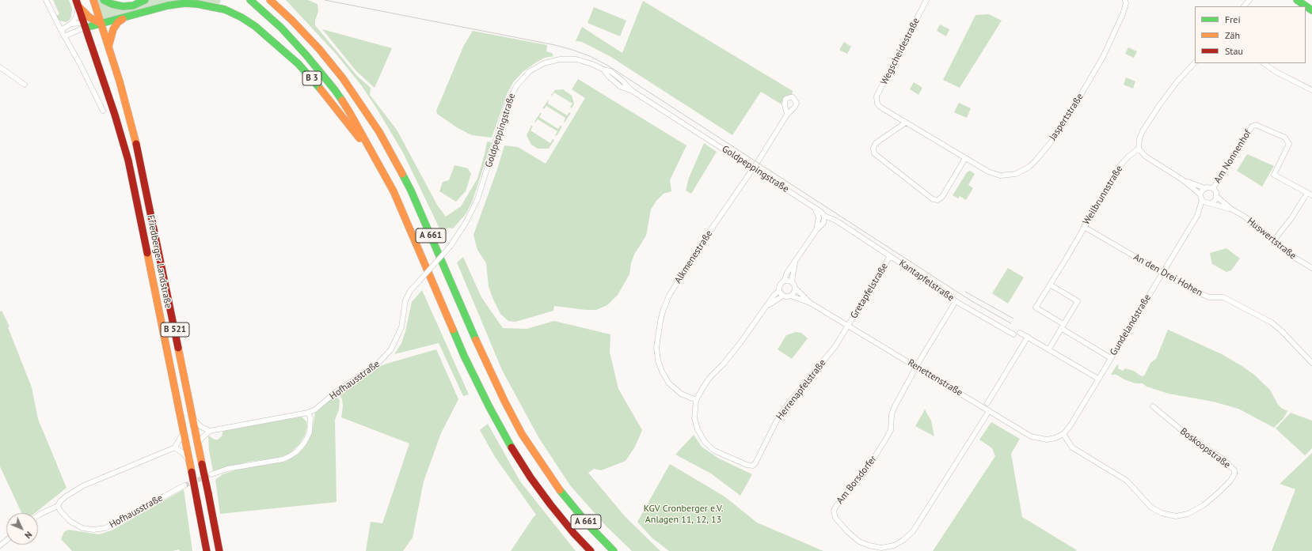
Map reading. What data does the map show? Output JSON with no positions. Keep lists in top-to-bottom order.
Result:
{
  "streets": {
    "main road": [
      "B 3",
      "A 661",
      "Friedberger Landstraße",
      "B 521"
    ],
    "street": [
      "Wegscheidestraße",
      "Jaspertstraße",
      "Goldpeppingstraße",
      "Am Nonnenhof",
      "Weilbrunnstraße",
      "Huswertstraße",
      "Alkmenestraße",
      "An den Drei Hohen",
      "Kantapfelstraße",
      "Gretapfelstraße",
      "Gundelandstraße",
      "Renettenstraße",
      "Hofhausstraße",
      "Herrenapfelstraße",
      "Boskoopstraße",
      "Am Borsdorfer"
    ]
  },
  "crossings": [
    ["Wegscheidestraße", "Jaspertstraße"],
    ["B 3", "A 661"],
    ["Goldpeppingstraße", "Alkmenestraße"],
    ["Goldpeppingstraße", "Kantapfelstraße"],
    ["Goldpeppingstraße", "Hofhausstraße"],
    ["Am Nonnenhof", "Huswertstraße"],
    ["Am Nonnenhof", "Gundelandstraße"],
    ["Weilbrunnstraße", "An den Drei Hohen"],
    ["Huswertstraße", "Gundelandstraße"],
    ["Alkmenestraße", "Herrenapfelstraße"],
    ["An den Drei Hohen", "Gundelandstraße"],
    ["Kantapfelstraße", "Gretapfelstraße"],
    ["Gretapfelstraße", "Renettenstraße"],
    ["Gretapfelstraße", "Herrenapfelstraße"],
    ["Gundelandstraße", "Renettenstraße"],
    ["Gundelandstraße", "Boskoopstraße"],
    ["Renettenstraße", "Herrenapfelstraße"],
    ["Renettenstraße", "Boskoopstraße"],
    ["Renettenstraße", "Am Borsdorfer"]
  ],
  "parks": ["KGV Cronberger e.V. Anlagen 11, 12, 13"],
  "legend": ["Frei", "Zäh", "Stau"],
  "north": "bottom right"
}
